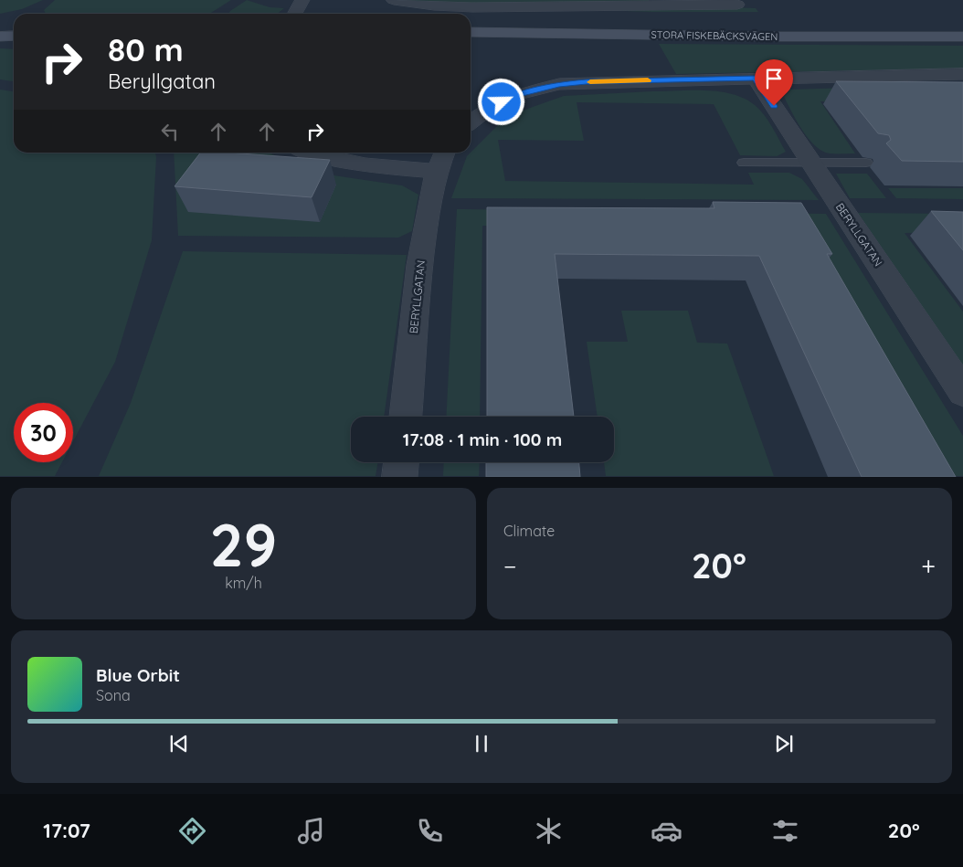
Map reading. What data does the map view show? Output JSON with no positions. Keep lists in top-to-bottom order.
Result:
{
  "streets": {
    "street": ["STORA FISKEBÄCKSVÄGEN", "BERYLLGATAN"]
  },
  "page": {
    "turn": ["80 m", "Beryllgatan"],
    "limit": "30",
    "trip": "17:08 · 1 min · 100 m",
    "tile": [
      ["29", "km/h"],
      "Climate"
    ],
    "heat": ["−", "20°", "+"],
    "song": ["Blue Orbit", "Sona"],
    "tabs": ["17:07", "20°"]
  }
}
